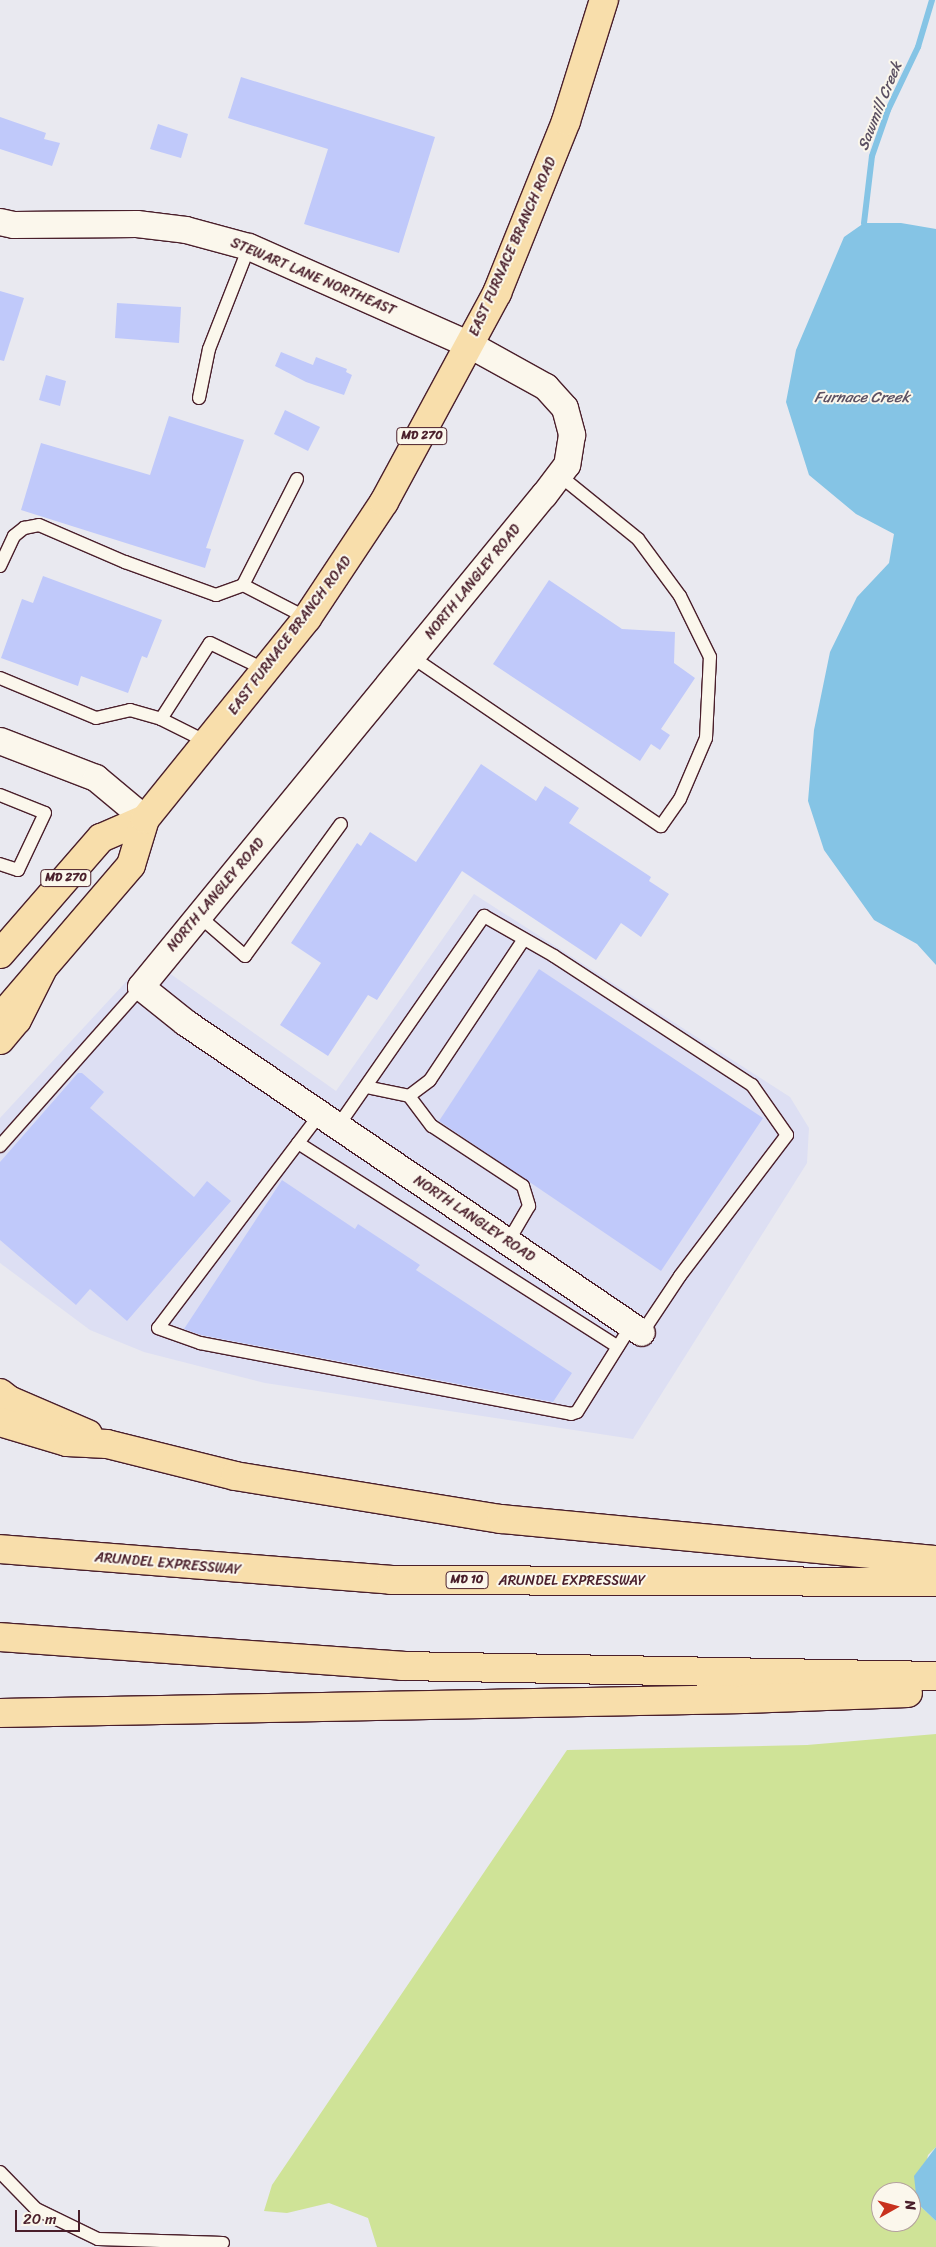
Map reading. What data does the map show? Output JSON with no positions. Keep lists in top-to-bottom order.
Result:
{
  "streets": {
    "main road": [
      "EAST FURNACE BRANCH ROAD",
      "MD 270",
      "ARUNDEL EXPRESSWAY",
      "MD 10"
    ],
    "street": ["STEWART LANE NORTHEAST", "NORTH LANGLEY ROAD"]
  },
  "crossings": [
    ["EAST FURNACE BRANCH ROAD", "STEWART LANE NORTHEAST"],
    ["EAST FURNACE BRANCH ROAD", "NORTH LANGLEY ROAD"],
    ["STEWART LANE NORTHEAST", "NORTH LANGLEY ROAD"]
  ],
  "water": ["Sawmill Creek", "Furnace Creek"],
  "scale_bar": "20 m",
  "north": "right"
}
